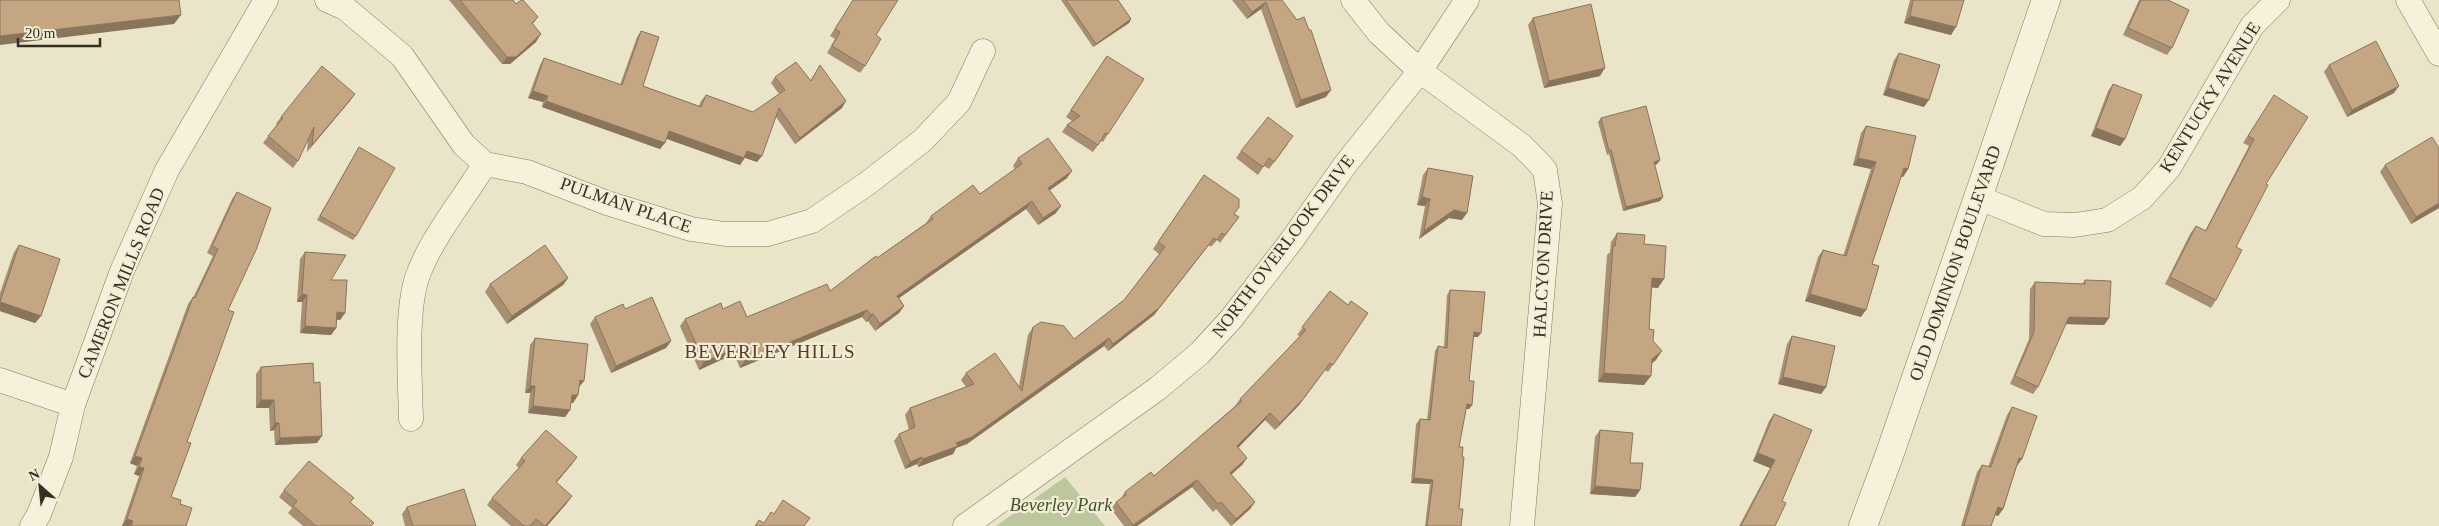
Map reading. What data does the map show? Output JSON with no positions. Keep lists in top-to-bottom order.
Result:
{
  "streets": {
    "street": [
      "KENTUCKY AVENUE",
      "PULMAN PLACE",
      "NORTH OVERLOOK DRIVE",
      "OLD DOMINION BOULEVARD",
      "HALCYON DRIVE",
      "CAMERON MILLS ROAD"
    ]
  },
  "crossings": [
    ["KENTUCKY AVENUE", "OLD DOMINION BOULEVARD"],
    ["NORTH OVERLOOK DRIVE", "HALCYON DRIVE"]
  ],
  "districts": ["BEVERLEY HILLS"],
  "parks": ["Beverley Park"],
  "scale_bar": "20 m",
  "north": "top left"
}
